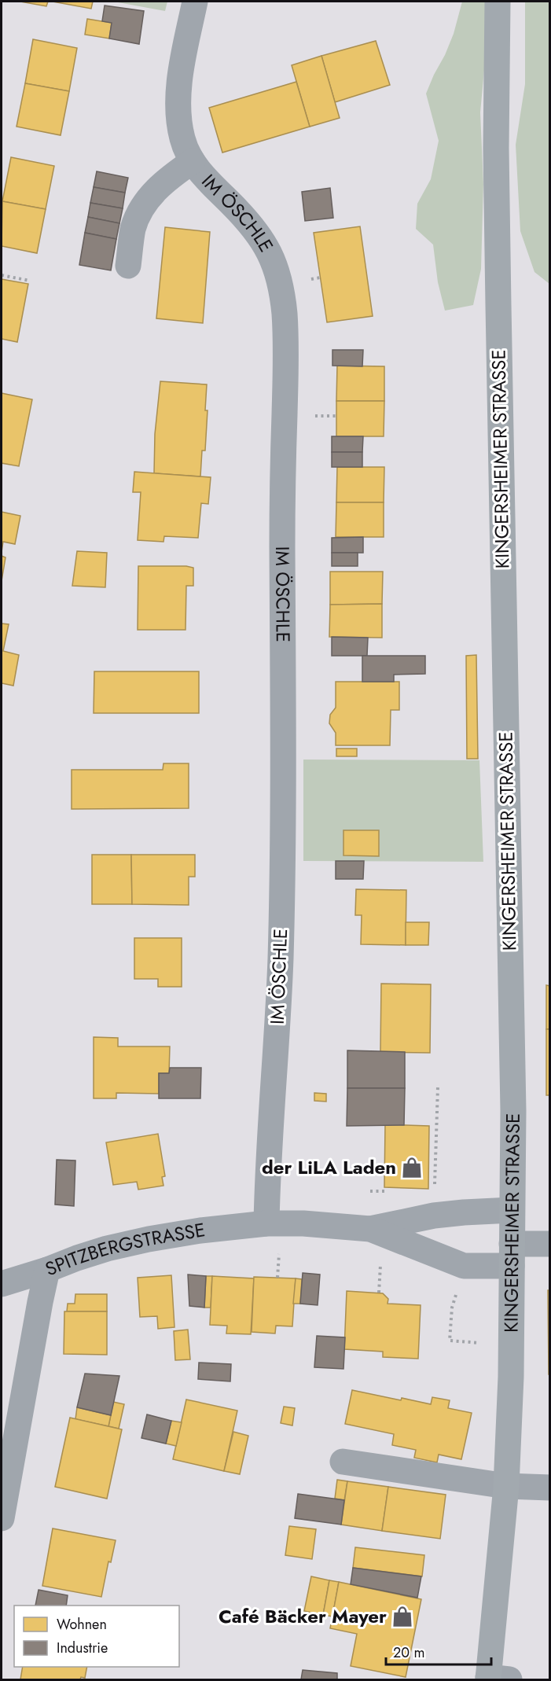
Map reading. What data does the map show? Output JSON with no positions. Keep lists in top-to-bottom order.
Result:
{
  "streets": {
    "main road": ["KINGERSHEIMER STRASSE"],
    "street": ["IM ÖSCHLE", "SPITZBERGSTRASSE"]
  },
  "crossings": [
    ["IM ÖSCHLE", "SPITZBERGSTRASSE"],
    ["KINGERSHEIMER STRASSE", "SPITZBERGSTRASSE"]
  ],
  "places": {
    "shop": ["der LiLA Laden", "Café Bäcker Mayer"]
  },
  "legend": ["Wohnen", "Industrie"],
  "scale_bar": "20 m"
}
